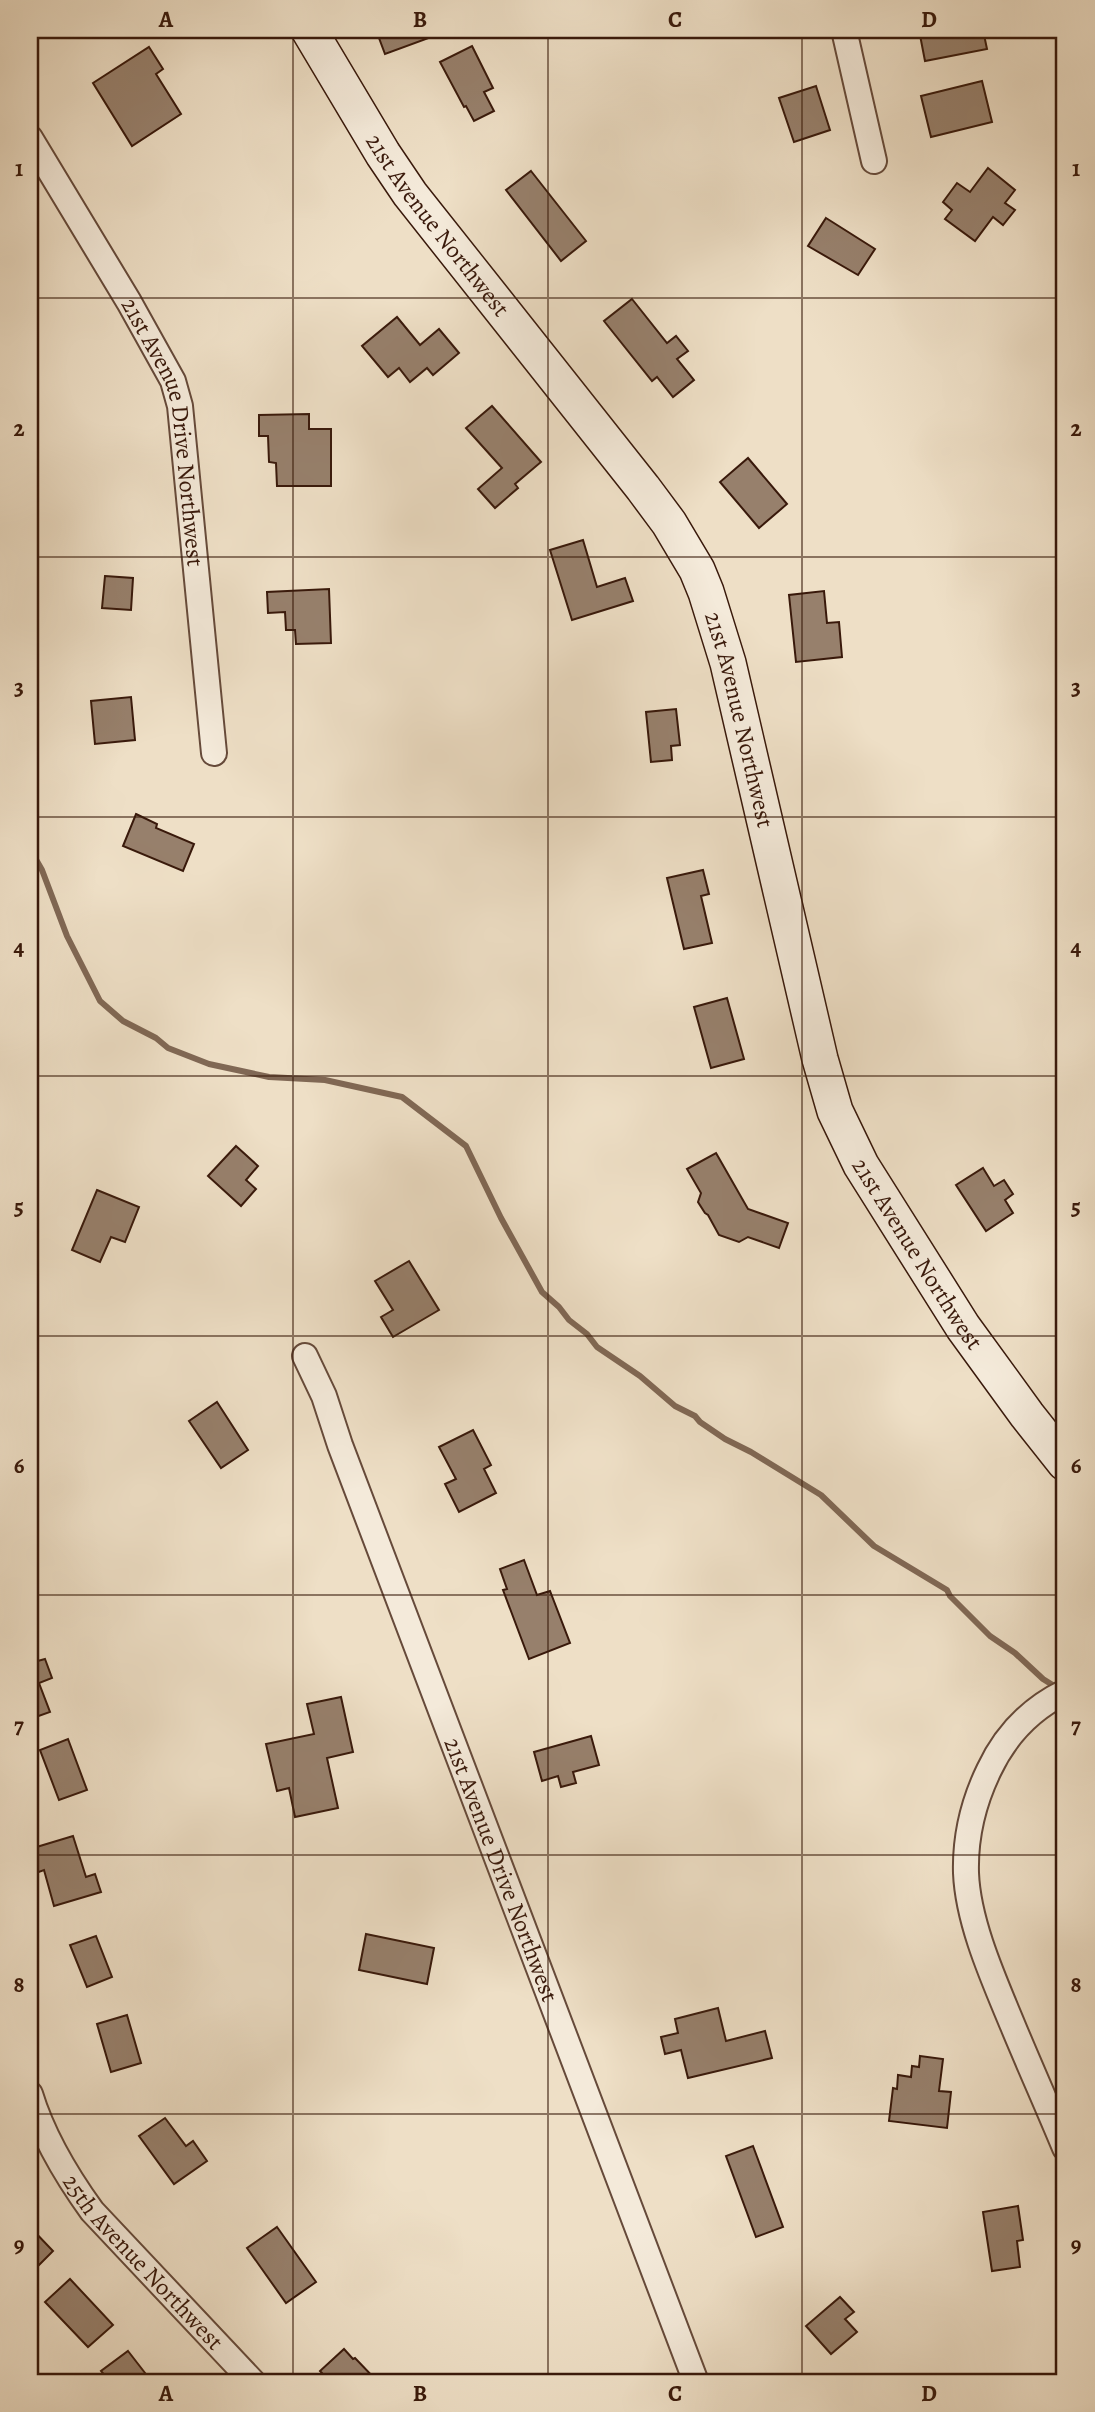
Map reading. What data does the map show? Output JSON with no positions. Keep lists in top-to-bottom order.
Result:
{
  "streets": {
    "street": ["21st Avenue Northwest", "21st Avenue Drive Northwest", "25th Avenue Northwest"]
  },
  "grid": {
    "columns": [
      "A",
      "B",
      "C",
      "D"
    ],
    "rows": [
      "1",
      "2",
      "3",
      "4",
      "5",
      "6",
      "7",
      "8",
      "9"
    ]
  }
}
